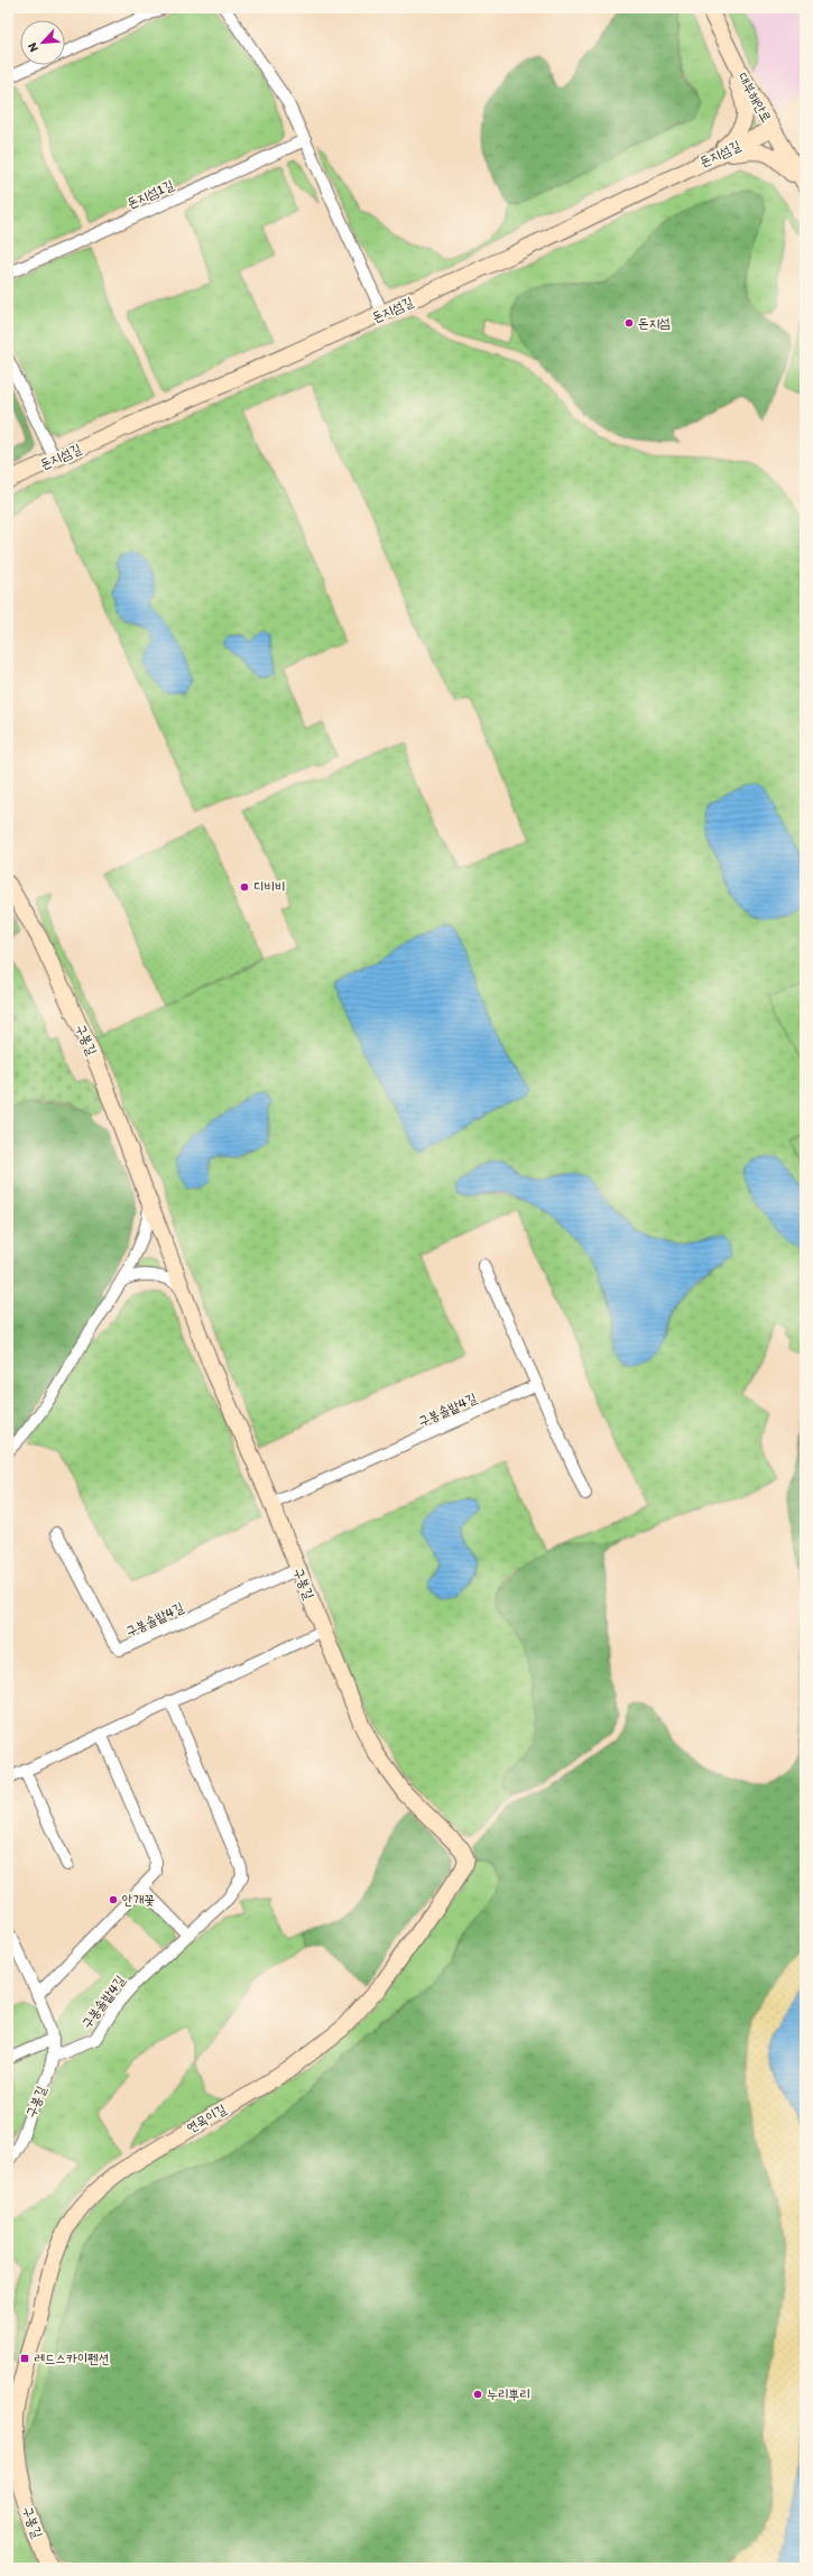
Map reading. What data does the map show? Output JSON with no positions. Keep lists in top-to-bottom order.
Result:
{
  "streets": {
    "street": [
      "대부해안로",
      "돈지섬길",
      "돈지섬1길",
      "구봉길",
      "구봉솔밭4길",
      "연목이길"
    ]
  },
  "crossings": [
    ["대부해안로", "돈지섬길"],
    ["구봉길", "구봉솔밭4길"],
    ["구봉길", "연목이길"]
  ],
  "places": {
    "other": [
      "돈지섬",
      "디비비",
      "안개꽃",
      "누리뿌리"
    ],
    "transit": ["레드스카이펜션"]
  },
  "north": "bottom left"
}
